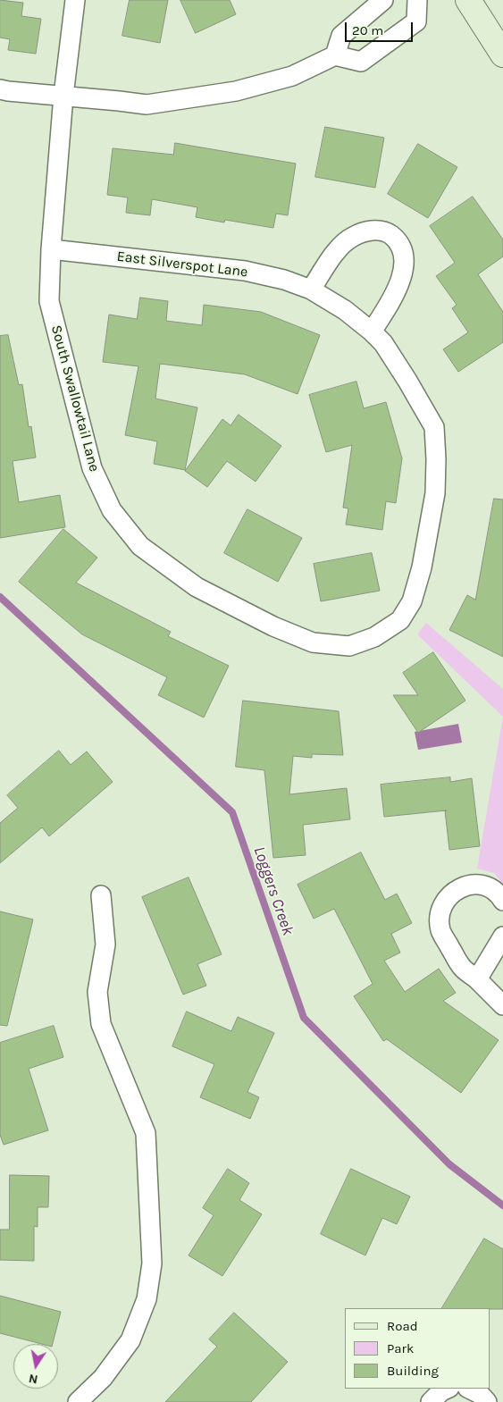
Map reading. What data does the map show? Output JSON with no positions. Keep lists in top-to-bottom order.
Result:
{
  "streets": {
    "street": ["East Silverspot Lane", "South Swallowtail Lane"]
  },
  "crossings": [
    ["East Silverspot Lane", "South Swallowtail Lane"]
  ],
  "water": ["Loggers Creek"],
  "legend": ["Road", "Park", "Building"],
  "scale_bar": "20 m",
  "north": "bottom"
}
